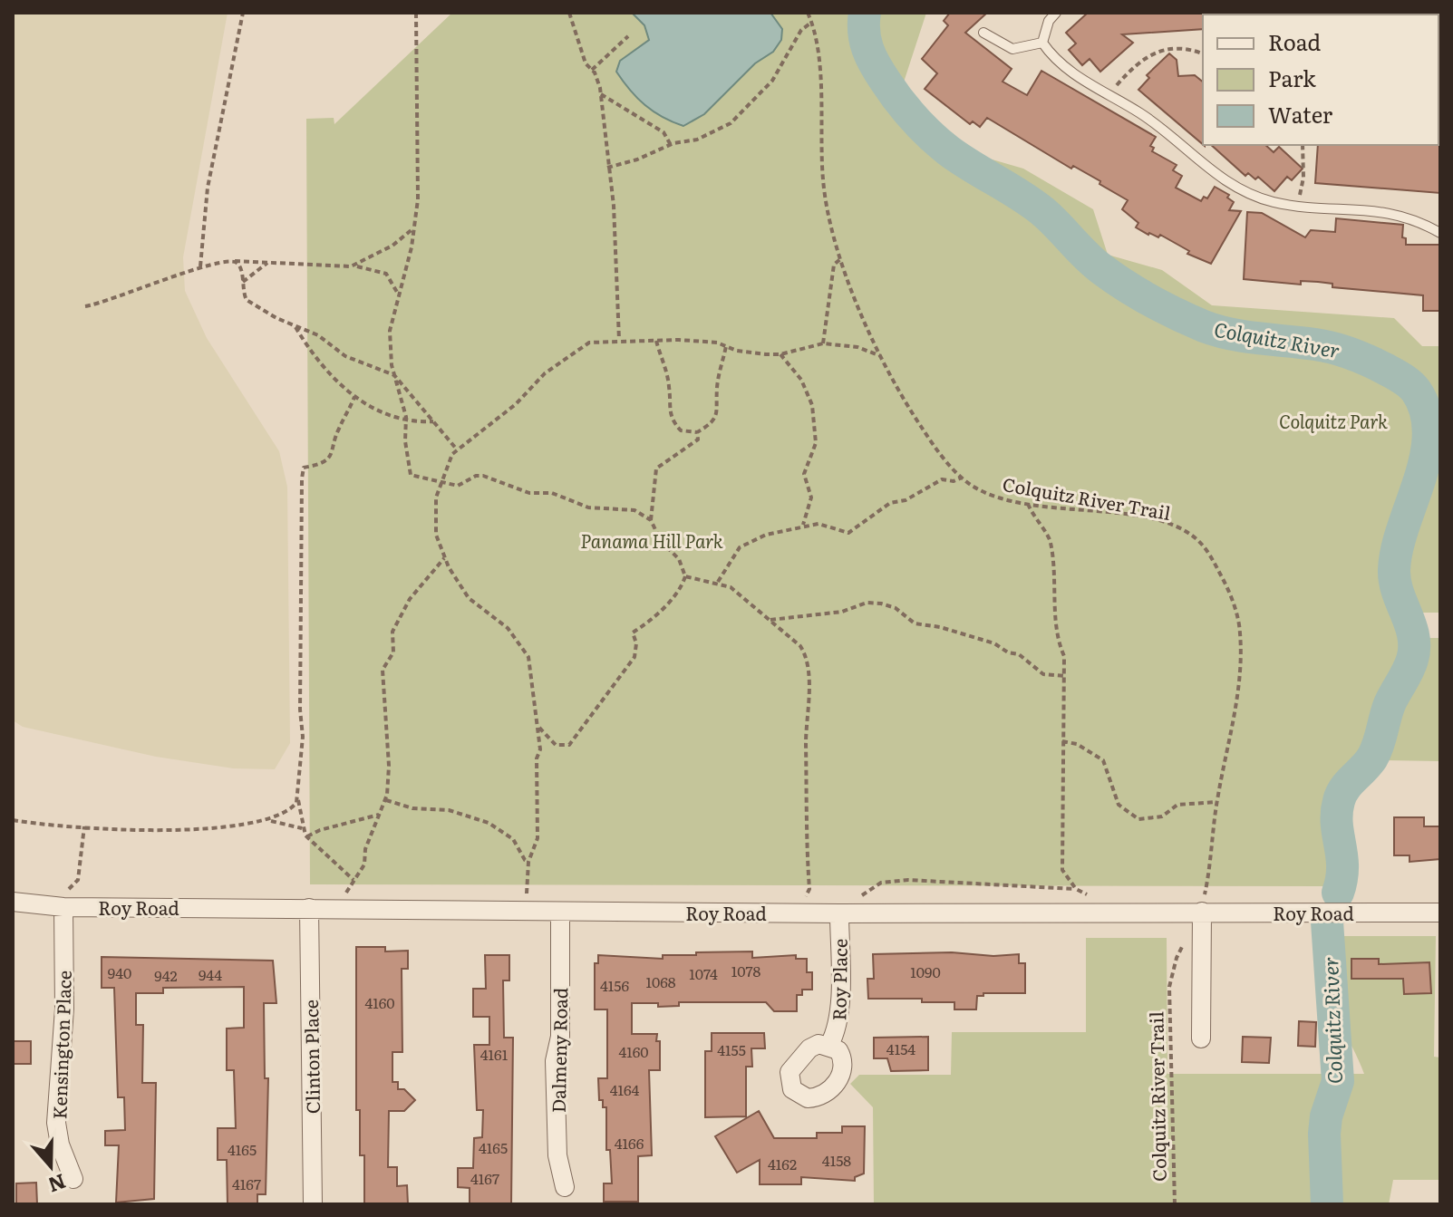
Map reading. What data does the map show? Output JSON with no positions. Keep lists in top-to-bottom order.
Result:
{
  "streets": {
    "street": [
      "Roy Road",
      "Roy Place",
      "Kensington Place",
      "Dalmeny Road",
      "Clinton Place"
    ],
    "path": ["Colquitz River Trail"]
  },
  "crossings": [
    ["Colquitz River Trail", "Roy Road"],
    ["Roy Road", "Roy Place"],
    ["Roy Road", "Kensington Place"],
    ["Roy Road", "Dalmeny Road"],
    ["Roy Road", "Clinton Place"]
  ],
  "water": ["Colquitz River"],
  "parks": ["Colquitz Park", "Panama Hill Park"],
  "house_numbers": [
    "1078",
    "1090",
    "940",
    "1074",
    "944",
    "942",
    "1068",
    "4156",
    "4160",
    "4154",
    "4155",
    "4160",
    "4161",
    "4164",
    "4166",
    "4165",
    "4165",
    "4158",
    "4162",
    "4167",
    "4167"
  ],
  "legend": ["Road", "Park", "Water"],
  "north": "bottom"
}
